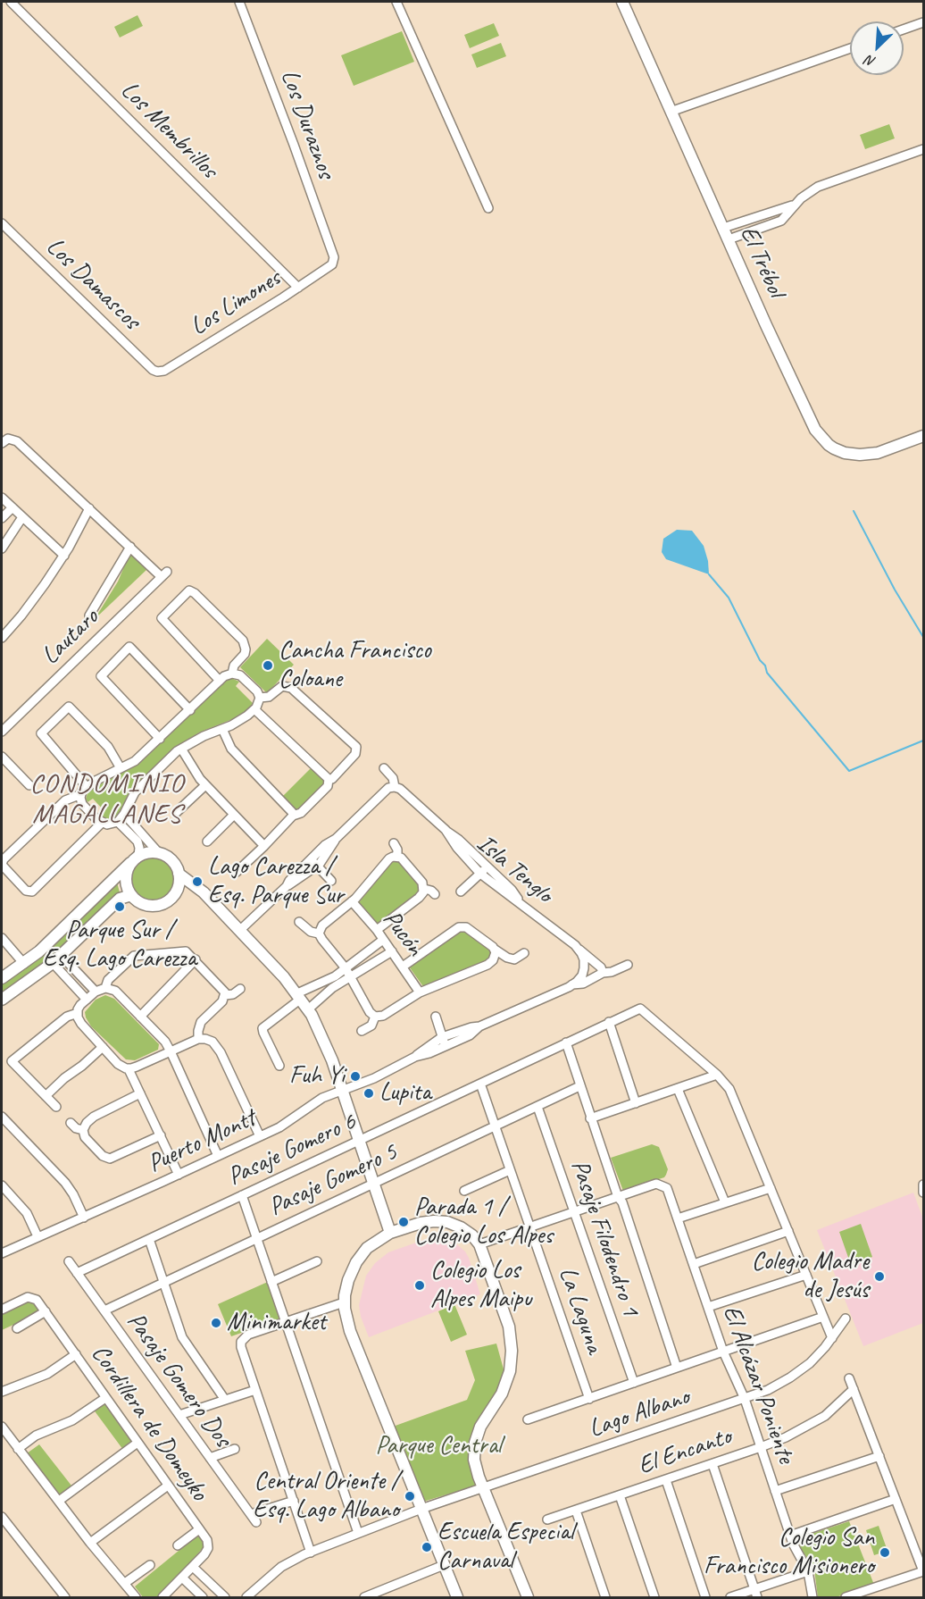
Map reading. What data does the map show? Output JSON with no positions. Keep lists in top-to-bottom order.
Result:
{
  "streets": {
    "street": [
      "Los Duraznos",
      "Los Membrillos",
      "El Trébol",
      "Los Damascos",
      "Los Limones",
      "Lautaro",
      "Isla Tenglo",
      "Pucón",
      "Puerto Montt",
      "Pasaje Gomero 6",
      "Pasaje Gomero 5",
      "Pasaje Filodendro 1",
      "La Laguna",
      "Pasaje Gomero Dos",
      "El Alcázar Poniente",
      "Lago Albano",
      "Cordillera de Domeyko",
      "El Encanto"
    ]
  },
  "crossings": [
    ["Los Duraznos", "Los Limones"],
    ["Los Membrillos", "Los Limones"],
    ["Los Damascos", "Los Limones"],
    ["Isla Tenglo", "Puerto Montt"],
    ["Pasaje Gomero 6", "La Laguna"],
    ["Pasaje Gomero 6", "Pasaje Gomero Dos"],
    ["Pasaje Gomero 5", "Pasaje Filodendro 1"],
    ["Pasaje Gomero 5", "La Laguna"],
    ["Pasaje Gomero 5", "Pasaje Gomero Dos"],
    ["El Alcázar Poniente", "Lago Albano"],
    ["El Alcázar Poniente", "El Encanto"]
  ],
  "districts": ["CONDOMINIO MAGALLANES"],
  "parks": ["Parque Central"],
  "places": [
    "Cancha Francisco Coloane",
    "Lago Carezza / Esq. Parque Sur",
    "Parque Sur / Esq. Lago Carezza",
    "Fuh Yi",
    "Lupita",
    "Parada 1 / Colegio Los Alpes",
    "Colegio Madre de Jesús",
    "Colegio Los Alpes Maipu",
    "Minimarket",
    "Central Oriente / Esq. Lago Albano",
    "Escuela Especial Carnaval",
    "Colegio San Francisco Misionero"
  ],
  "north": "bottom left"
}
